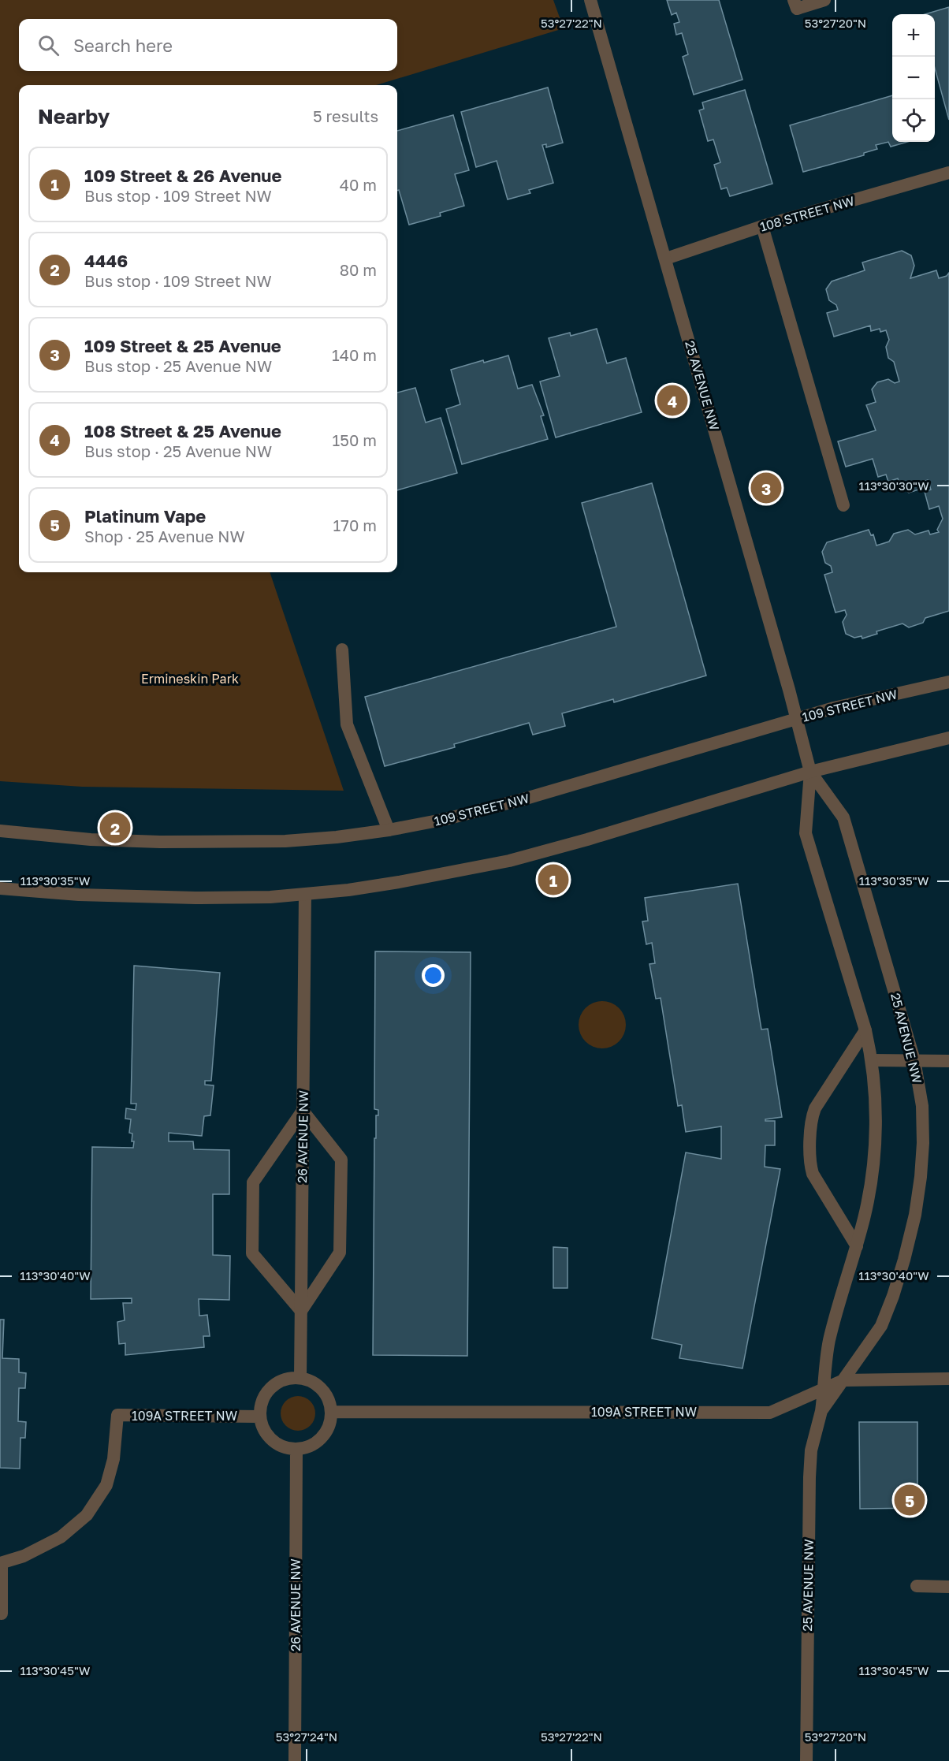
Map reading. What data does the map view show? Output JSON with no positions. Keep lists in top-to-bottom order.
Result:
{
  "streets": {
    "street": [
      "108 STREET NW",
      "25 AVENUE NW",
      "109 STREET NW",
      "26 AVENUE NW",
      "109A STREET NW"
    ]
  },
  "crossings": [
    ["108 STREET NW", "25 AVENUE NW"],
    ["25 AVENUE NW", "109 STREET NW"],
    ["25 AVENUE NW", "109A STREET NW"],
    ["26 AVENUE NW", "109A STREET NW"]
  ],
  "parks": ["Ermineskin Park"],
  "page": {
    "map_buttons": ["+", "−"],
    "search": "Search here",
    "heading": ["Nearby", "5 results"],
    "list": [
      {
        "mark": "1",
        "name": "109 Street & 26 Avenue",
        "note": "Bus stop · 109 Street NW",
        "value": "40 m"
      },
      {
        "mark": "2",
        "name": "4446",
        "note": "Bus stop · 109 Street NW",
        "value": "80 m"
      },
      {
        "mark": "3",
        "name": "109 Street & 25 Avenue",
        "note": "Bus stop · 25 Avenue NW",
        "value": "140 m"
      },
      {
        "mark": "4",
        "name": "108 Street & 25 Avenue",
        "note": "Bus stop · 25 Avenue NW",
        "value": "150 m"
      },
      {
        "mark": "5",
        "name": "Platinum Vape",
        "note": "Shop · 25 Avenue NW",
        "value": "170 m"
      }
    ],
    "pins": [
      "4",
      "3",
      "2",
      "1",
      "5"
    ]
  },
  "coordinates": [
    "53°27'22\"N",
    "53°27'20\"N",
    "113°30'30\"W",
    "113°30'35\"W",
    "113°30'40\"W",
    "113°30'45\"W",
    "53°27'24\"N"
  ]
}
